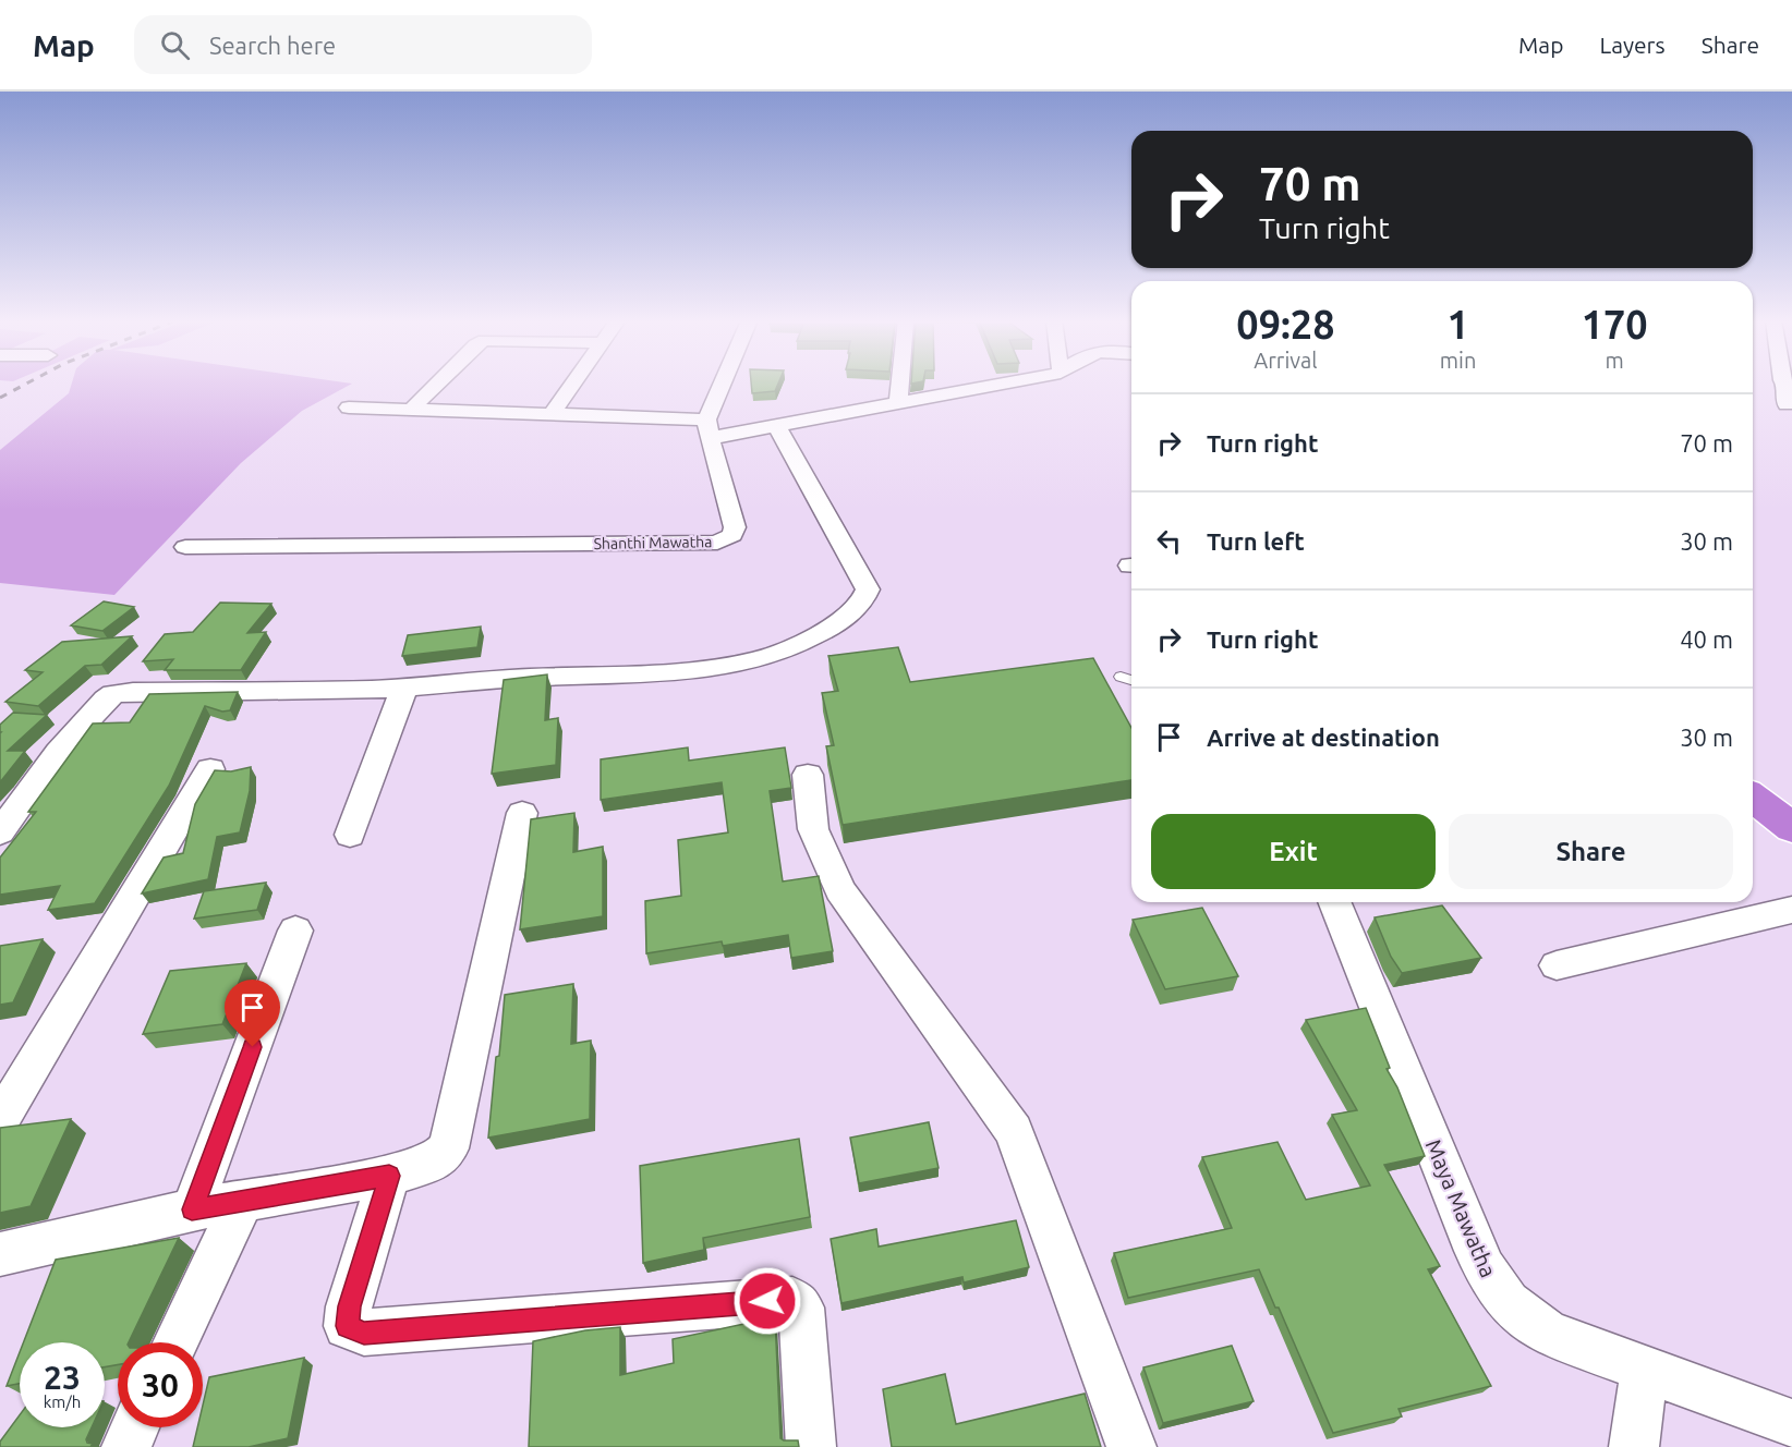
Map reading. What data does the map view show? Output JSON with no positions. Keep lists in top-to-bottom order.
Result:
{
  "streets": {
    "street": ["Shanthi Mawatha", "Maya Mawatha"]
  },
  "page": {
    "header": "Map",
    "search": "Search here",
    "nav": ["Map", "Layers", "Share"],
    "turn": ["70 m", "Turn right"],
    "eta": [
      "09:28",
      "Arrival",
      "1",
      "min",
      "170",
      "m"
    ],
    "list": [
      {
        "name": "Turn right",
        "value": "70 m"
      },
      {
        "name": "Turn left",
        "value": "30 m"
      },
      {
        "name": "Turn right",
        "value": "40 m"
      },
      {
        "name": "Arrive at destination",
        "value": "30 m"
      }
    ],
    "buttons": ["Exit", "Share"],
    "speed": "23 km/h",
    "limit": "30"
  }
}
